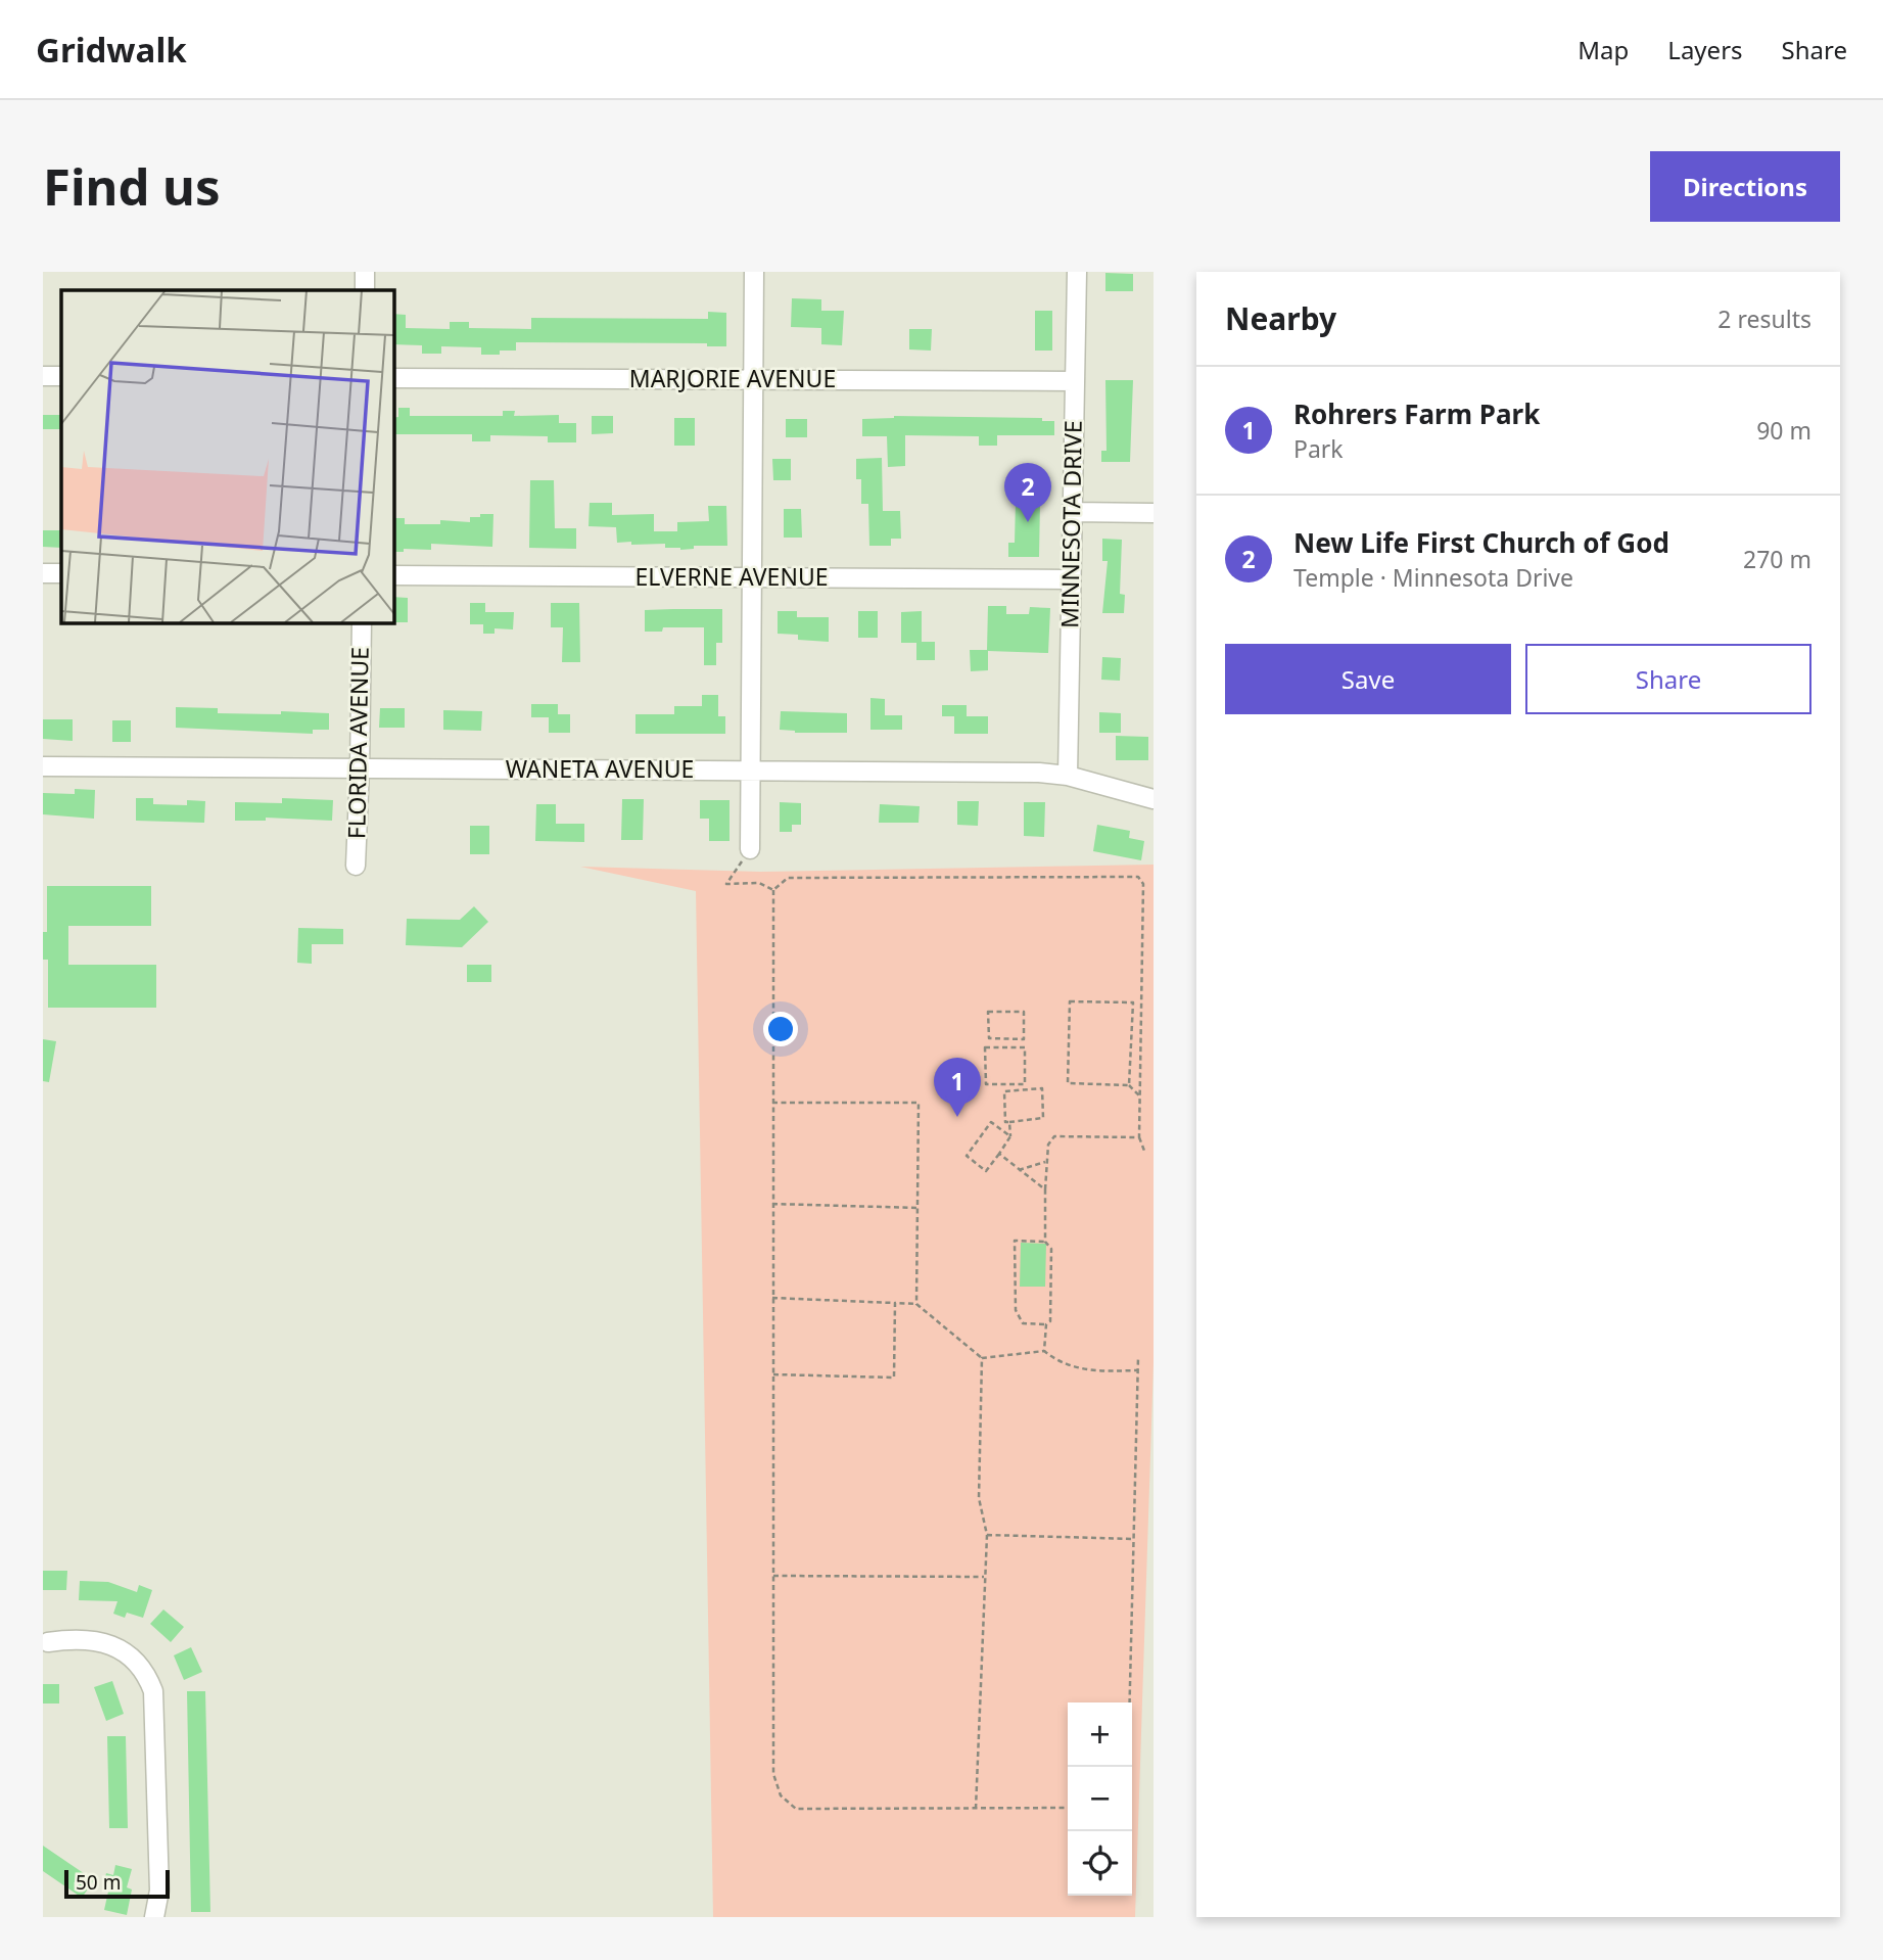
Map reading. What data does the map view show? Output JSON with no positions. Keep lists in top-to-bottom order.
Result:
{
  "streets": {
    "street": [
      "MARJORIE AVENUE",
      "MINNESOTA DRIVE",
      "ELVERNE AVENUE",
      "FLORIDA AVENUE",
      "WANETA AVENUE"
    ]
  },
  "crossings": [
    ["MARJORIE AVENUE", "MINNESOTA DRIVE"],
    ["MINNESOTA DRIVE", "ELVERNE AVENUE"],
    ["MINNESOTA DRIVE", "WANETA AVENUE"],
    ["FLORIDA AVENUE", "WANETA AVENUE"]
  ],
  "scale_bar": "50 m",
  "page": {
    "header": "Gridwalk",
    "nav": ["Map", "Layers", "Share"],
    "buttons": [
      "Directions",
      ["Save", "Share"]
    ],
    "title": "Find us",
    "heading": ["Nearby", "2 results"],
    "list": [
      {
        "mark": "1",
        "name": "Rohrers Farm Park",
        "note": "Park",
        "value": "90 m"
      },
      {
        "mark": "2",
        "name": "New Life First Church of God",
        "note": "Temple · Minnesota Drive",
        "value": "270 m"
      }
    ],
    "pins": ["2", "1"],
    "map_buttons": ["+", "−"],
    "scale": "50 m"
  }
}
